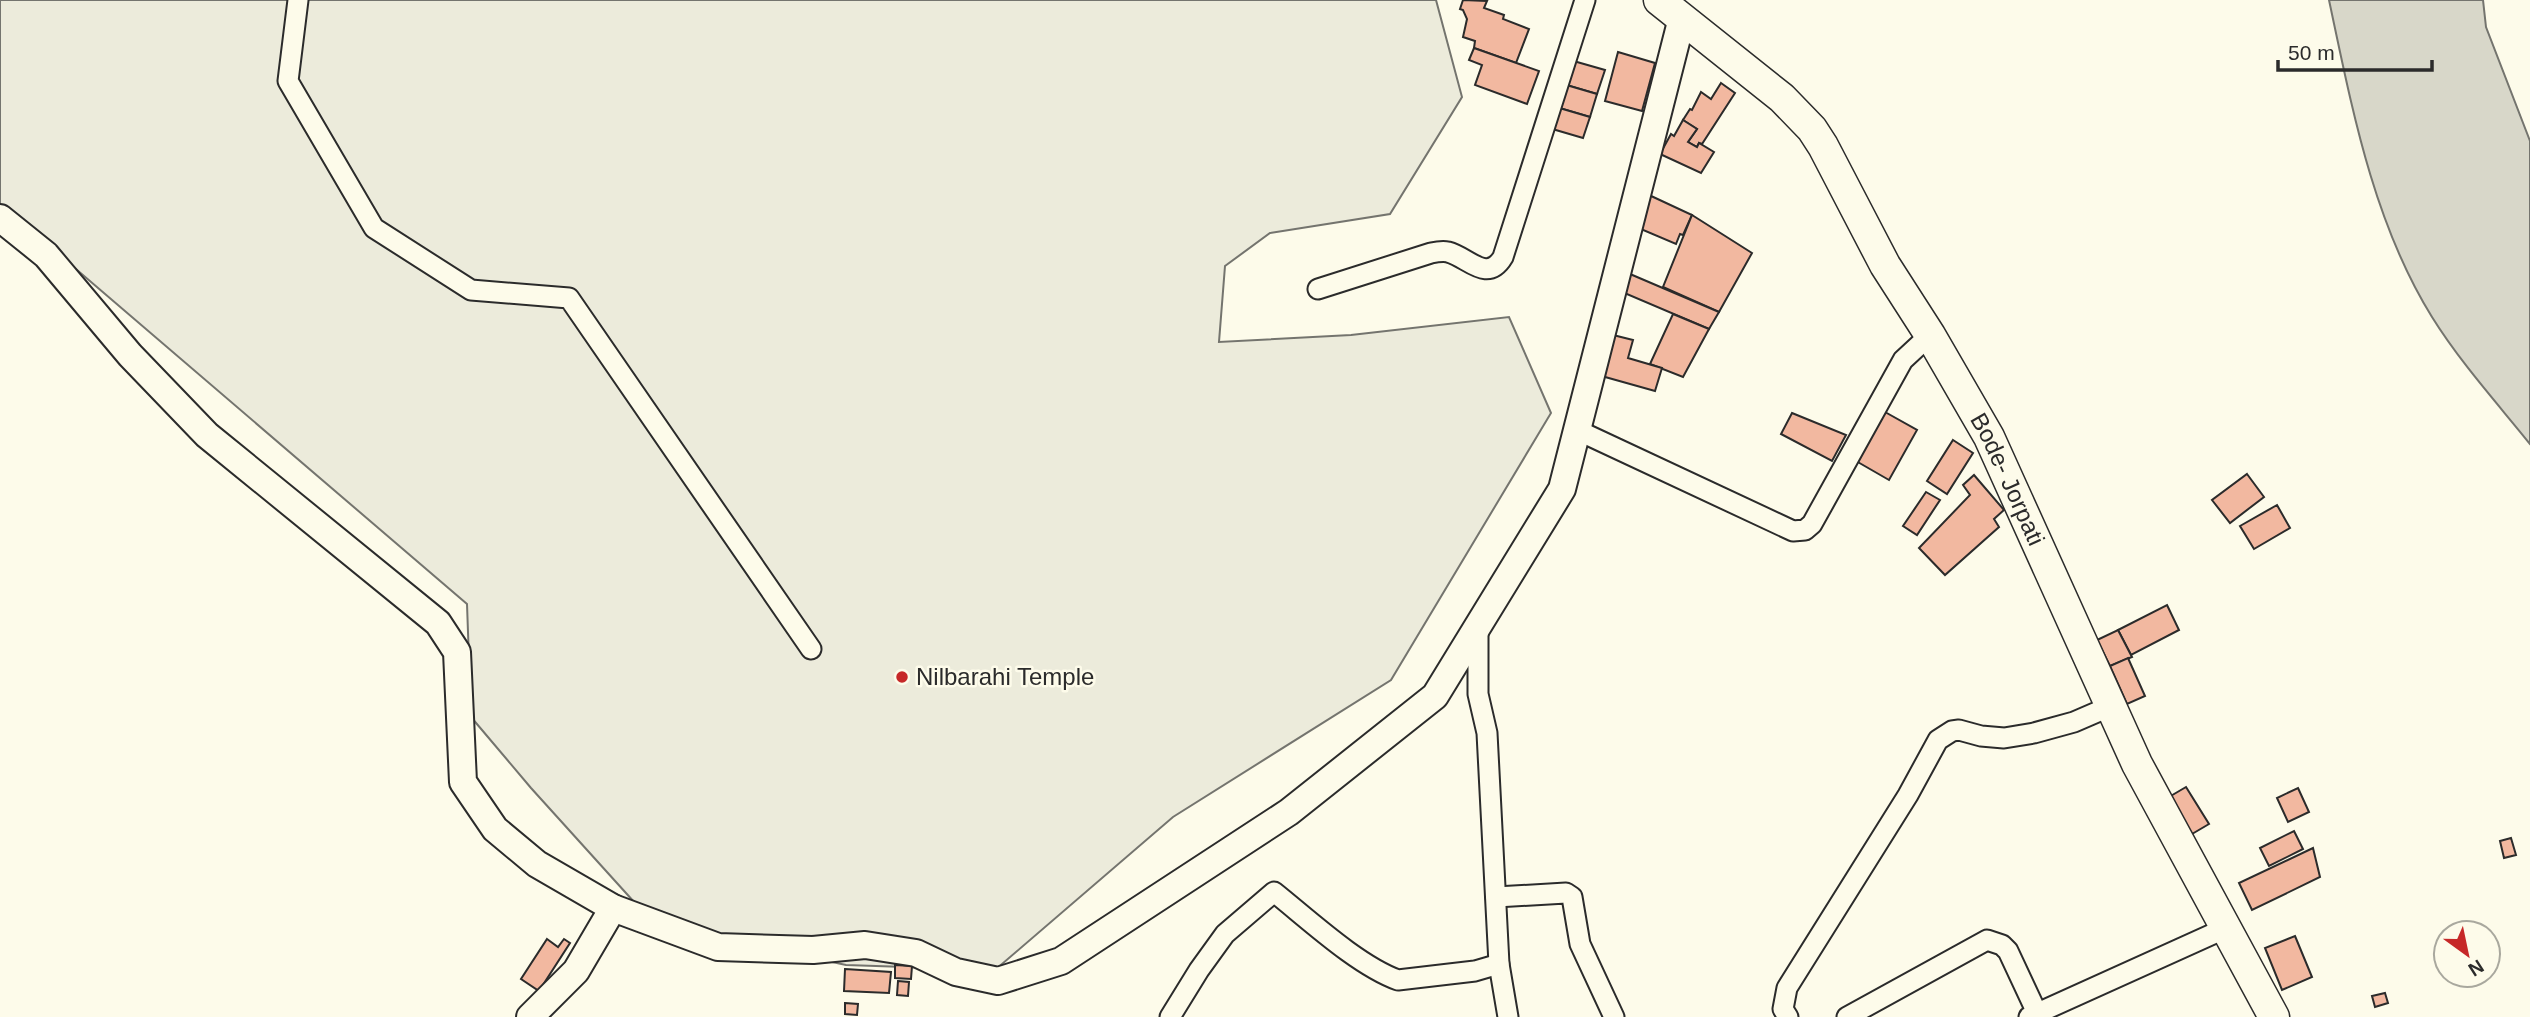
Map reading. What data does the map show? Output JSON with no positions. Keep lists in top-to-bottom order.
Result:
{
  "streets": {
    "main road": ["Bode- Jorpati"]
  },
  "places": ["Nilbarahi Temple"],
  "scale_bar": "50 m",
  "north": "bottom right"
}
